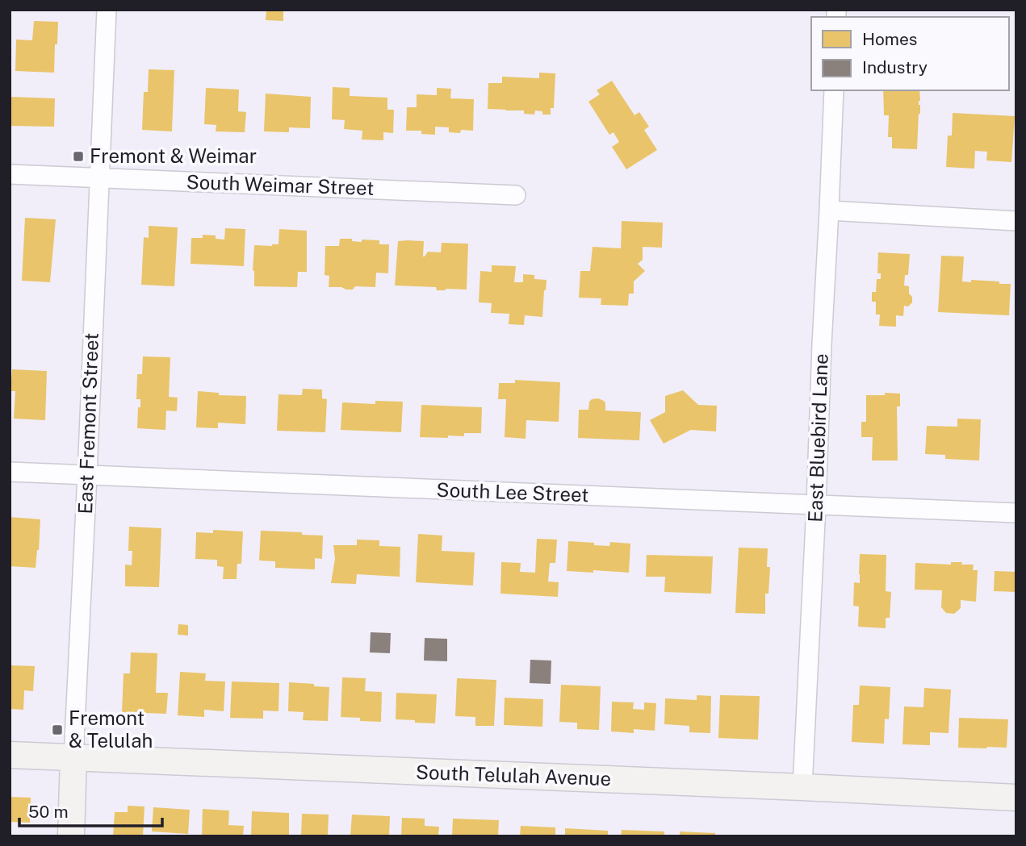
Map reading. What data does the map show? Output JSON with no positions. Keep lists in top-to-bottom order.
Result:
{
  "streets": {
    "street": [
      "South Weimar Street",
      "East Fremont Street",
      "East Bluebird Lane",
      "South Lee Street",
      "South Telulah Avenue"
    ]
  },
  "crossings": [
    ["South Weimar Street", "East Fremont Street"],
    ["East Fremont Street", "South Lee Street"],
    ["East Fremont Street", "South Telulah Avenue"],
    ["East Bluebird Lane", "South Lee Street"],
    ["East Bluebird Lane", "South Telulah Avenue"]
  ],
  "places": {
    "transit": ["Fremont & Weimar", "Fremont & Telulah"]
  },
  "legend": ["Homes", "Industry"],
  "scale_bar": "50 m"
}
